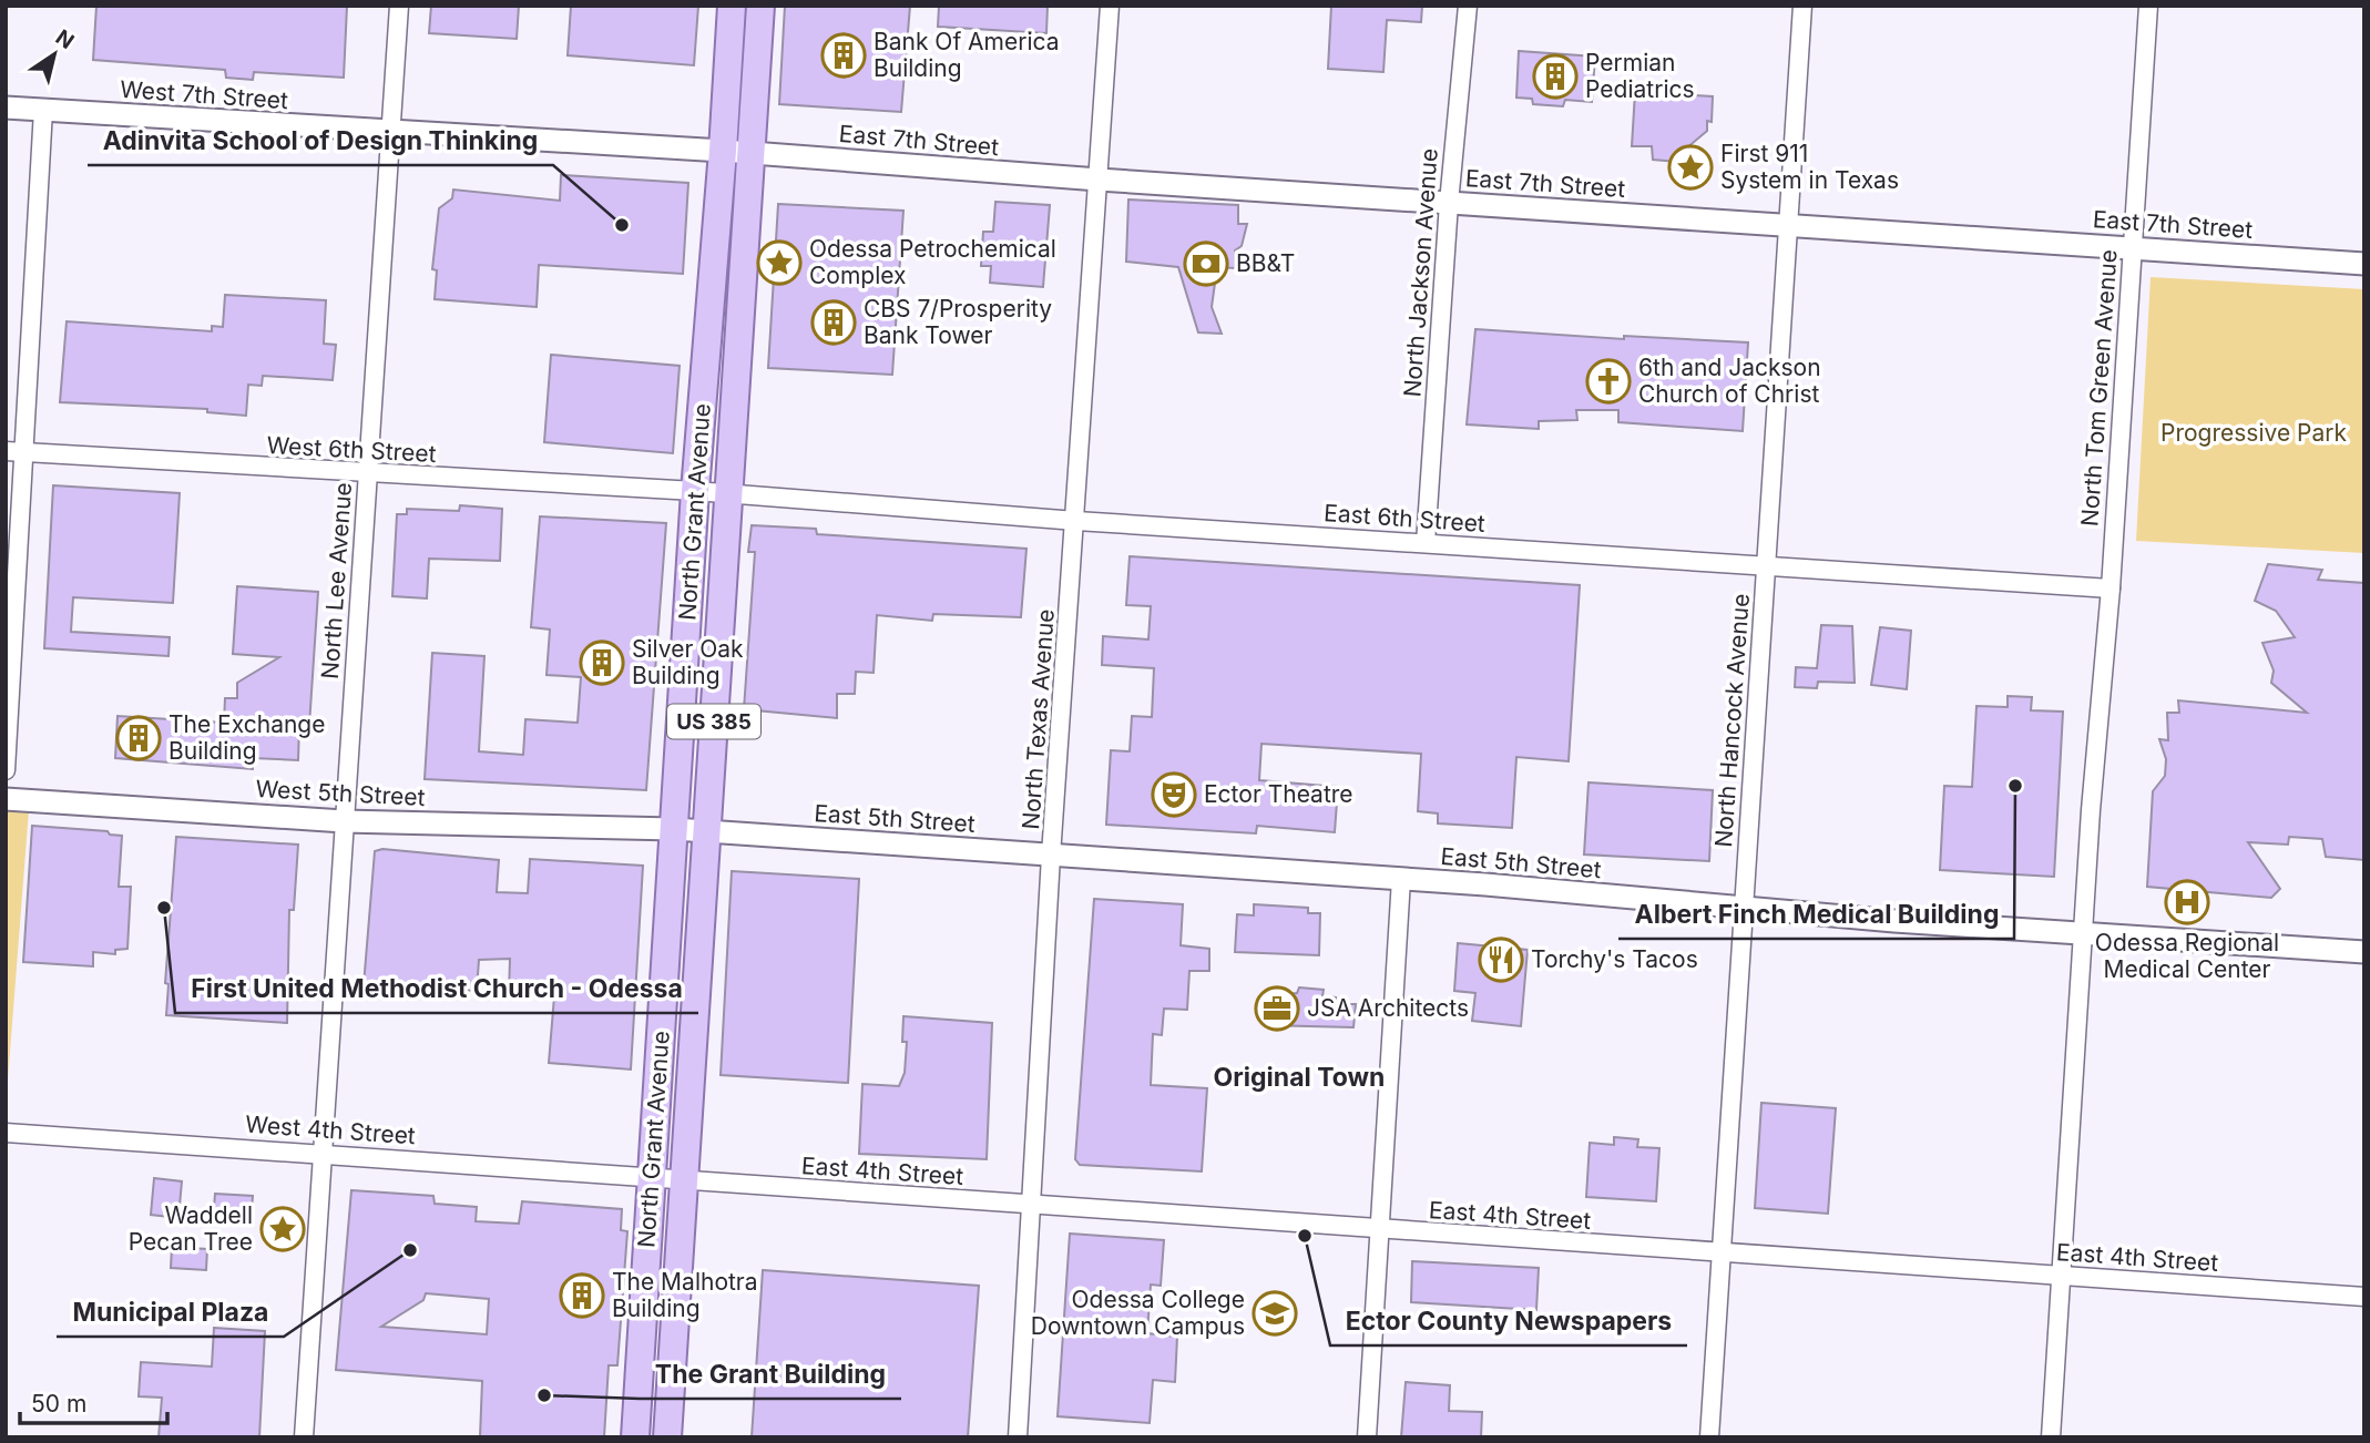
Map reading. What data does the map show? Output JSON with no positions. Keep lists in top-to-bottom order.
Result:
{
  "streets": {
    "main road": ["North Grant Avenue", "US 385"],
    "street": [
      "West 7th Street",
      "East 7th Street",
      "North Jackson Avenue",
      "North Tom Green Avenue",
      "West 6th Street",
      "East 6th Street",
      "North Lee Avenue",
      "North Texas Avenue",
      "North Hancock Avenue",
      "West 5th Street",
      "East 5th Street",
      "West 4th Street",
      "East 4th Street"
    ]
  },
  "crossings": [
    ["West 7th Street", "East 7th Street"],
    ["West 7th Street", "North Grant Avenue"],
    ["West 7th Street", "North Lee Avenue"],
    ["East 7th Street", "North Jackson Avenue"],
    ["East 7th Street", "North Tom Green Avenue"],
    ["East 7th Street", "North Grant Avenue"],
    ["East 7th Street", "North Texas Avenue"],
    ["East 7th Street", "North Hancock Avenue"],
    ["North Jackson Avenue", "East 6th Street"],
    ["North Tom Green Avenue", "East 6th Street"],
    ["North Tom Green Avenue", "East 5th Street"],
    ["West 6th Street", "North Grant Avenue"],
    ["West 6th Street", "East 6th Street"],
    ["West 6th Street", "North Lee Avenue"],
    ["North Grant Avenue", "East 6th Street"],
    ["North Grant Avenue", "West 5th Street"],
    ["North Grant Avenue", "East 5th Street"],
    ["North Grant Avenue", "West 4th Street"],
    ["North Grant Avenue", "East 4th Street"],
    ["East 6th Street", "North Texas Avenue"],
    ["East 6th Street", "North Hancock Avenue"],
    ["North Lee Avenue", "West 5th Street"],
    ["North Lee Avenue", "West 4th Street"],
    ["North Texas Avenue", "East 5th Street"],
    ["North Texas Avenue", "East 4th Street"],
    ["North Hancock Avenue", "East 5th Street"],
    ["North Hancock Avenue", "East 4th Street"],
    ["West 5th Street", "East 5th Street"],
    ["West 4th Street", "East 4th Street"]
  ],
  "districts": ["Original Town"],
  "parks": ["Progressive Park"],
  "places": {
    "building": [
      "Bank Of America Building",
      "Permian Pediatrics",
      "CBS 7/Prosperity Bank Tower",
      "Silver Oak Building",
      "The Exchange Building",
      "The Malhotra Building"
    ],
    "place": ["First 911 System in Texas", "Odessa Petrochemical Complex", "Waddell Pecan Tree"],
    "other": [
      "Adinvita School of Design Thinking",
      "Albert Finch Medical Building",
      "First United Methodist Church - Odessa",
      "Ector County Newspapers",
      "Municipal Plaza",
      "The Grant Building"
    ],
    "bank": ["BB&T"],
    "church": ["6th and Jackson Church of Christ"],
    "theatre": ["Ector Theatre"],
    "hospital": ["Odessa Regional Medical Center"],
    "restaurant": ["Torchy's Tacos"],
    "office": ["JSA Architects"],
    "school or university": ["Odessa College Downtown Campus"]
  },
  "scale_bar": "50 m",
  "north": "top right"
}
